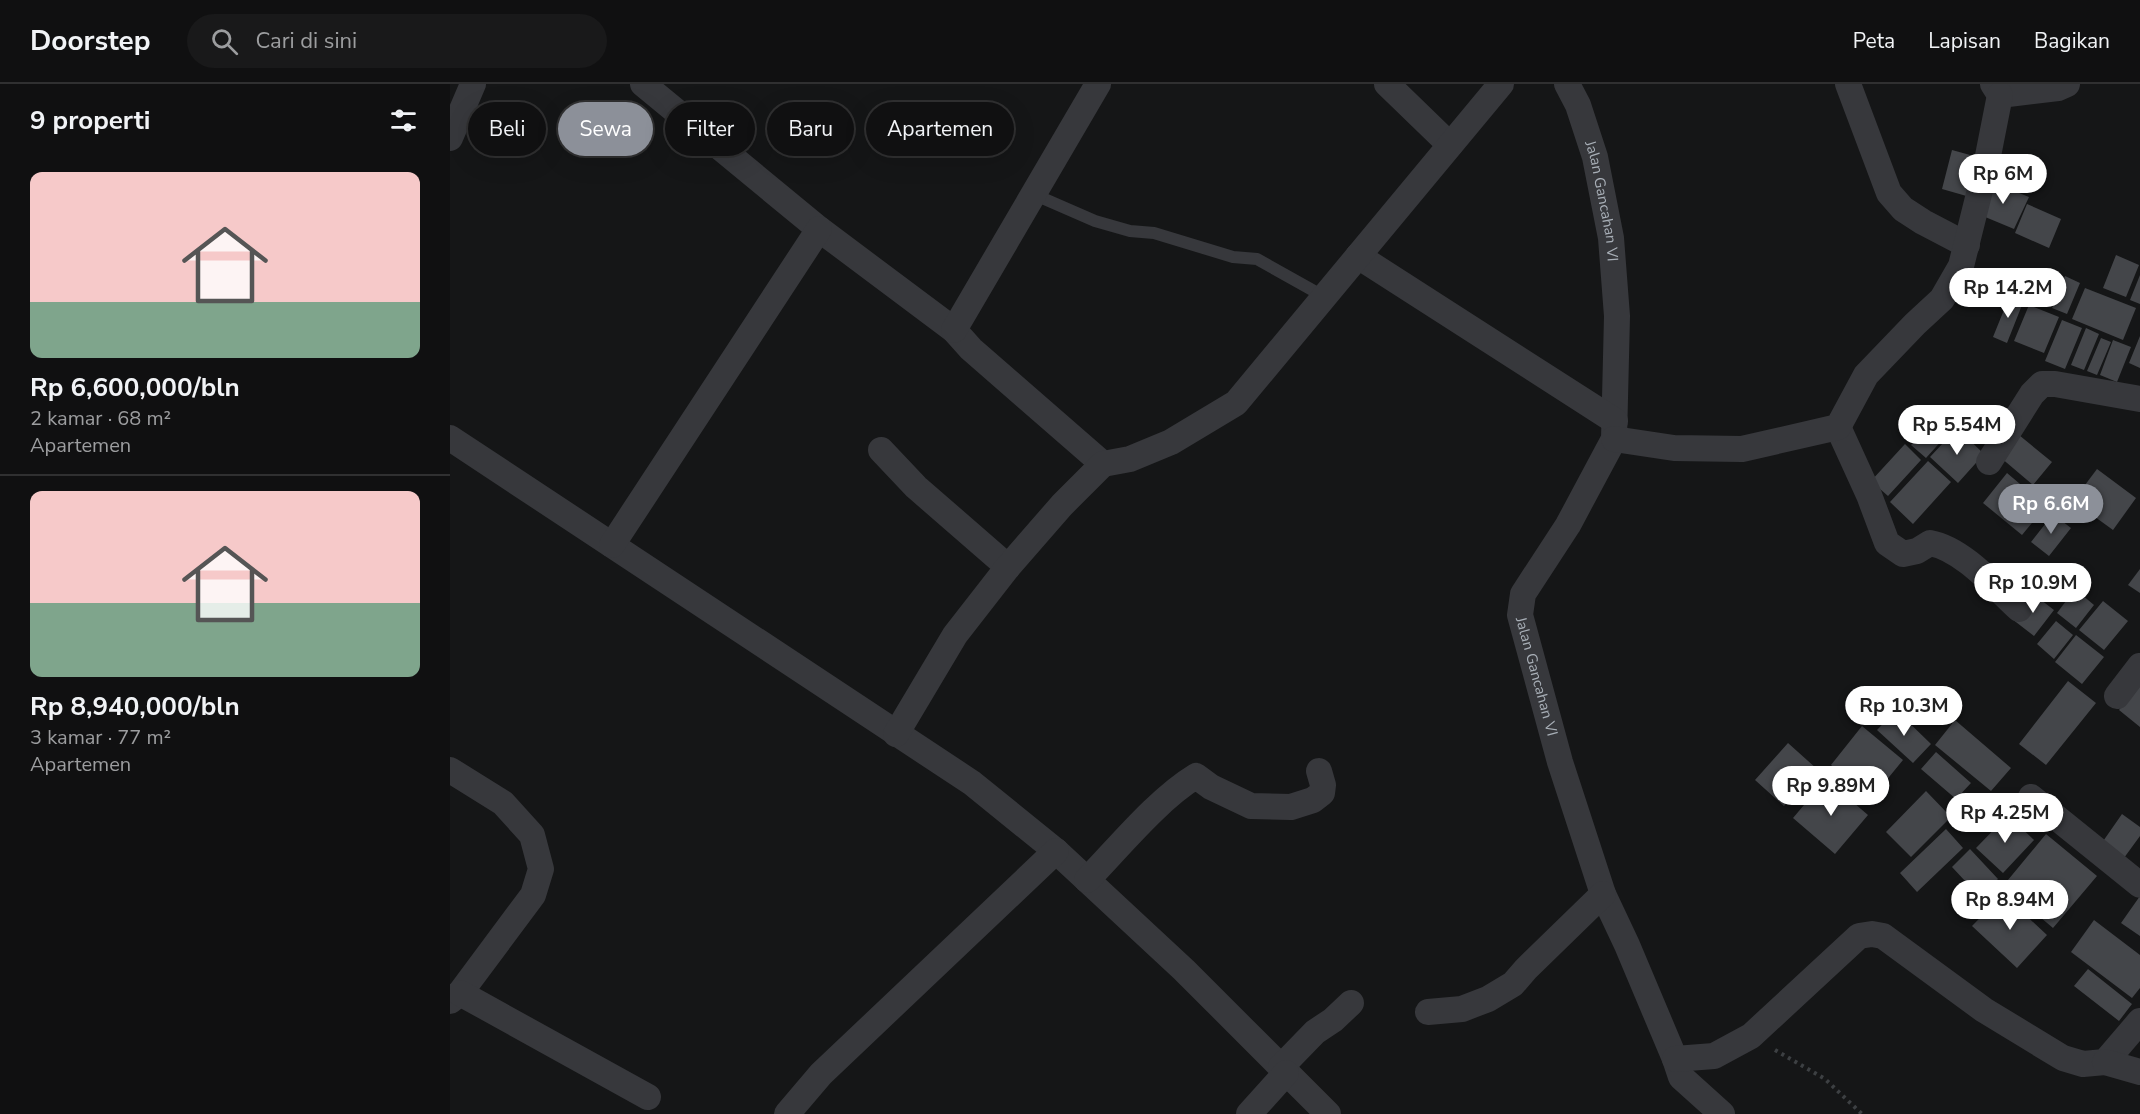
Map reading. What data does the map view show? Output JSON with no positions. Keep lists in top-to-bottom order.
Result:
{
  "streets": {
    "street": ["Jalan Gancahan VI"]
  },
  "page": {
    "header": "Doorstep",
    "search": "Cari di sini",
    "nav": ["Peta", "Lapisan", "Bagikan"],
    "heading": "9 properti",
    "chip": [
      "Beli",
      "Sewa",
      "Filter",
      "Baru",
      "Apartemen"
    ],
    "price": [
      "Rp 6M",
      "Rp 14.2M",
      "Rp 5.54M",
      "Rp 6.6M",
      "Rp 10.9M",
      "Rp 10.3M",
      "Rp 9.89M",
      "Rp 4.25M",
      "Rp 8.94M"
    ],
    "list": [
      {
        "name": "Rp 6,600,000/bln",
        "note": "2 kamar · 68 m² · Apartemen"
      },
      {
        "name": "Rp 8,940,000/bln",
        "note": "3 kamar · 77 m² · Apartemen"
      }
    ]
  }
}
